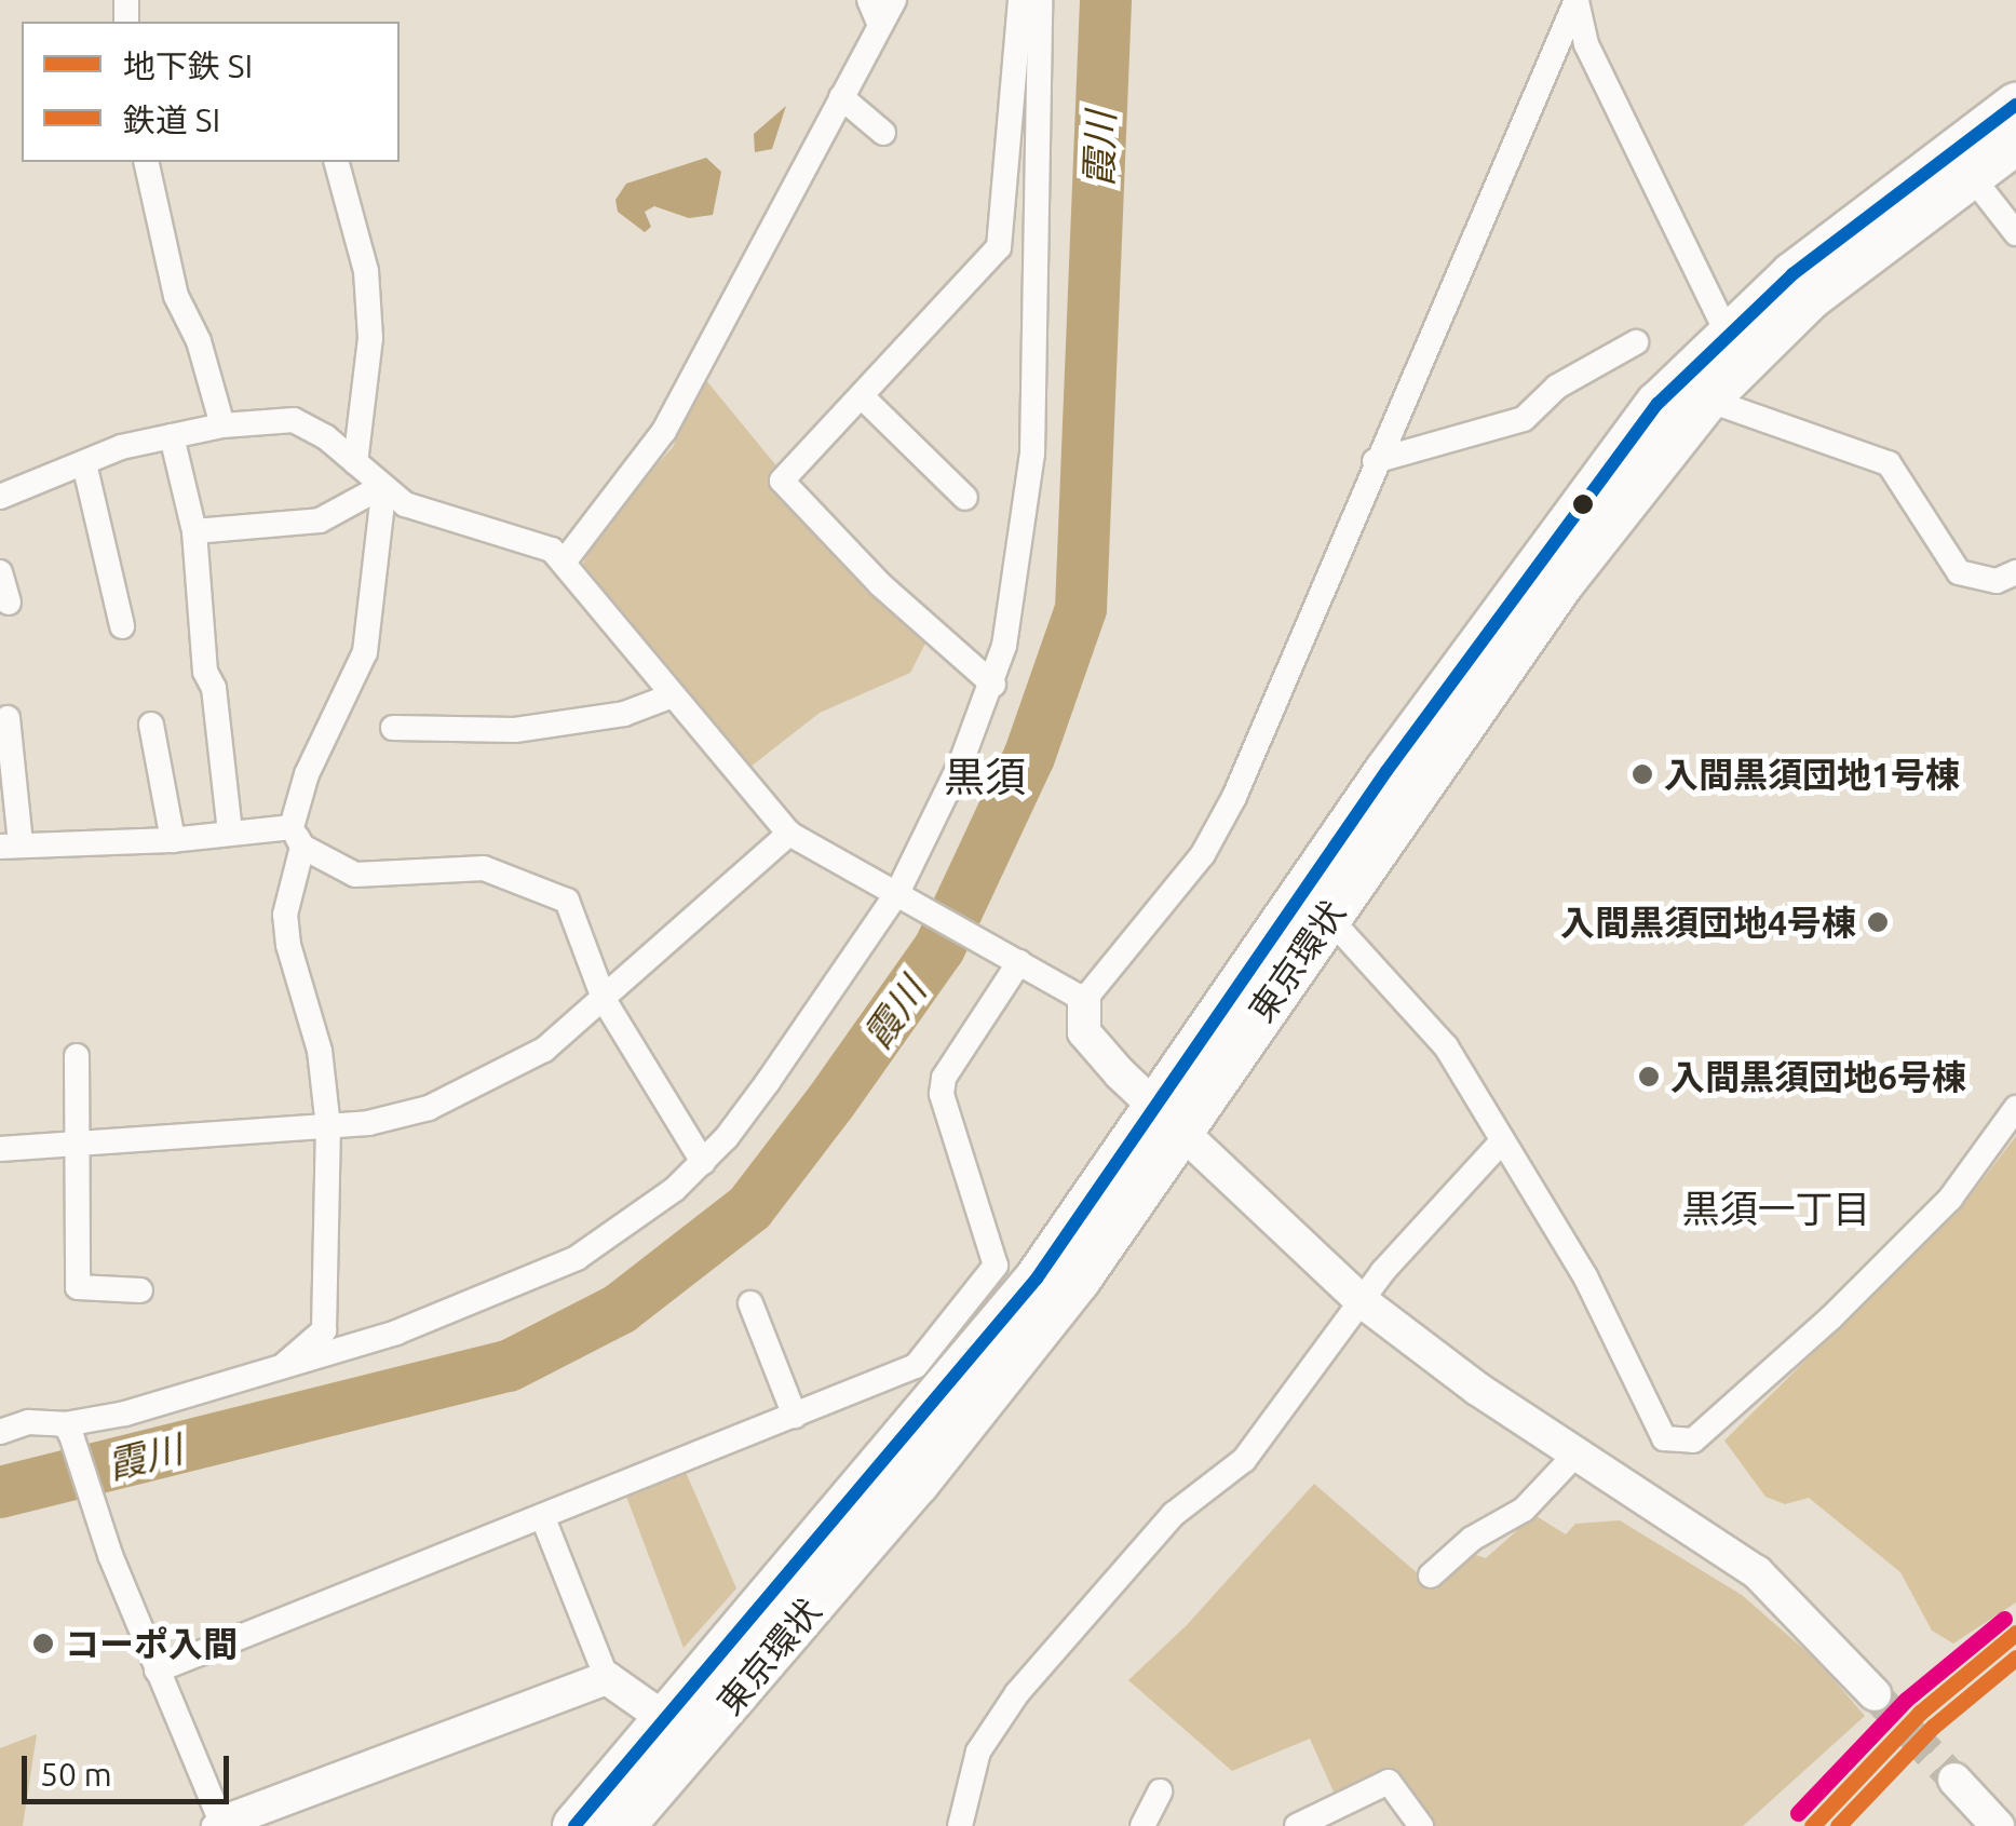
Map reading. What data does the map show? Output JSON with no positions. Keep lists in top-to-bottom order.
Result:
{
  "streets": {
    "highway": ["東京環状"]
  },
  "districts": ["黒須", "黒須一丁目"],
  "water": ["霞川"],
  "places": [
    "入間黒須団地1号棟",
    "入間黒須団地4号棟",
    "入間黒須団地6号棟",
    "コーポ入間"
  ],
  "lines": ["metro line SI", "rail line SI"],
  "legend": ["地下鉄 SI", "鉄道 SI"],
  "scale_bar": "50 m"
}
